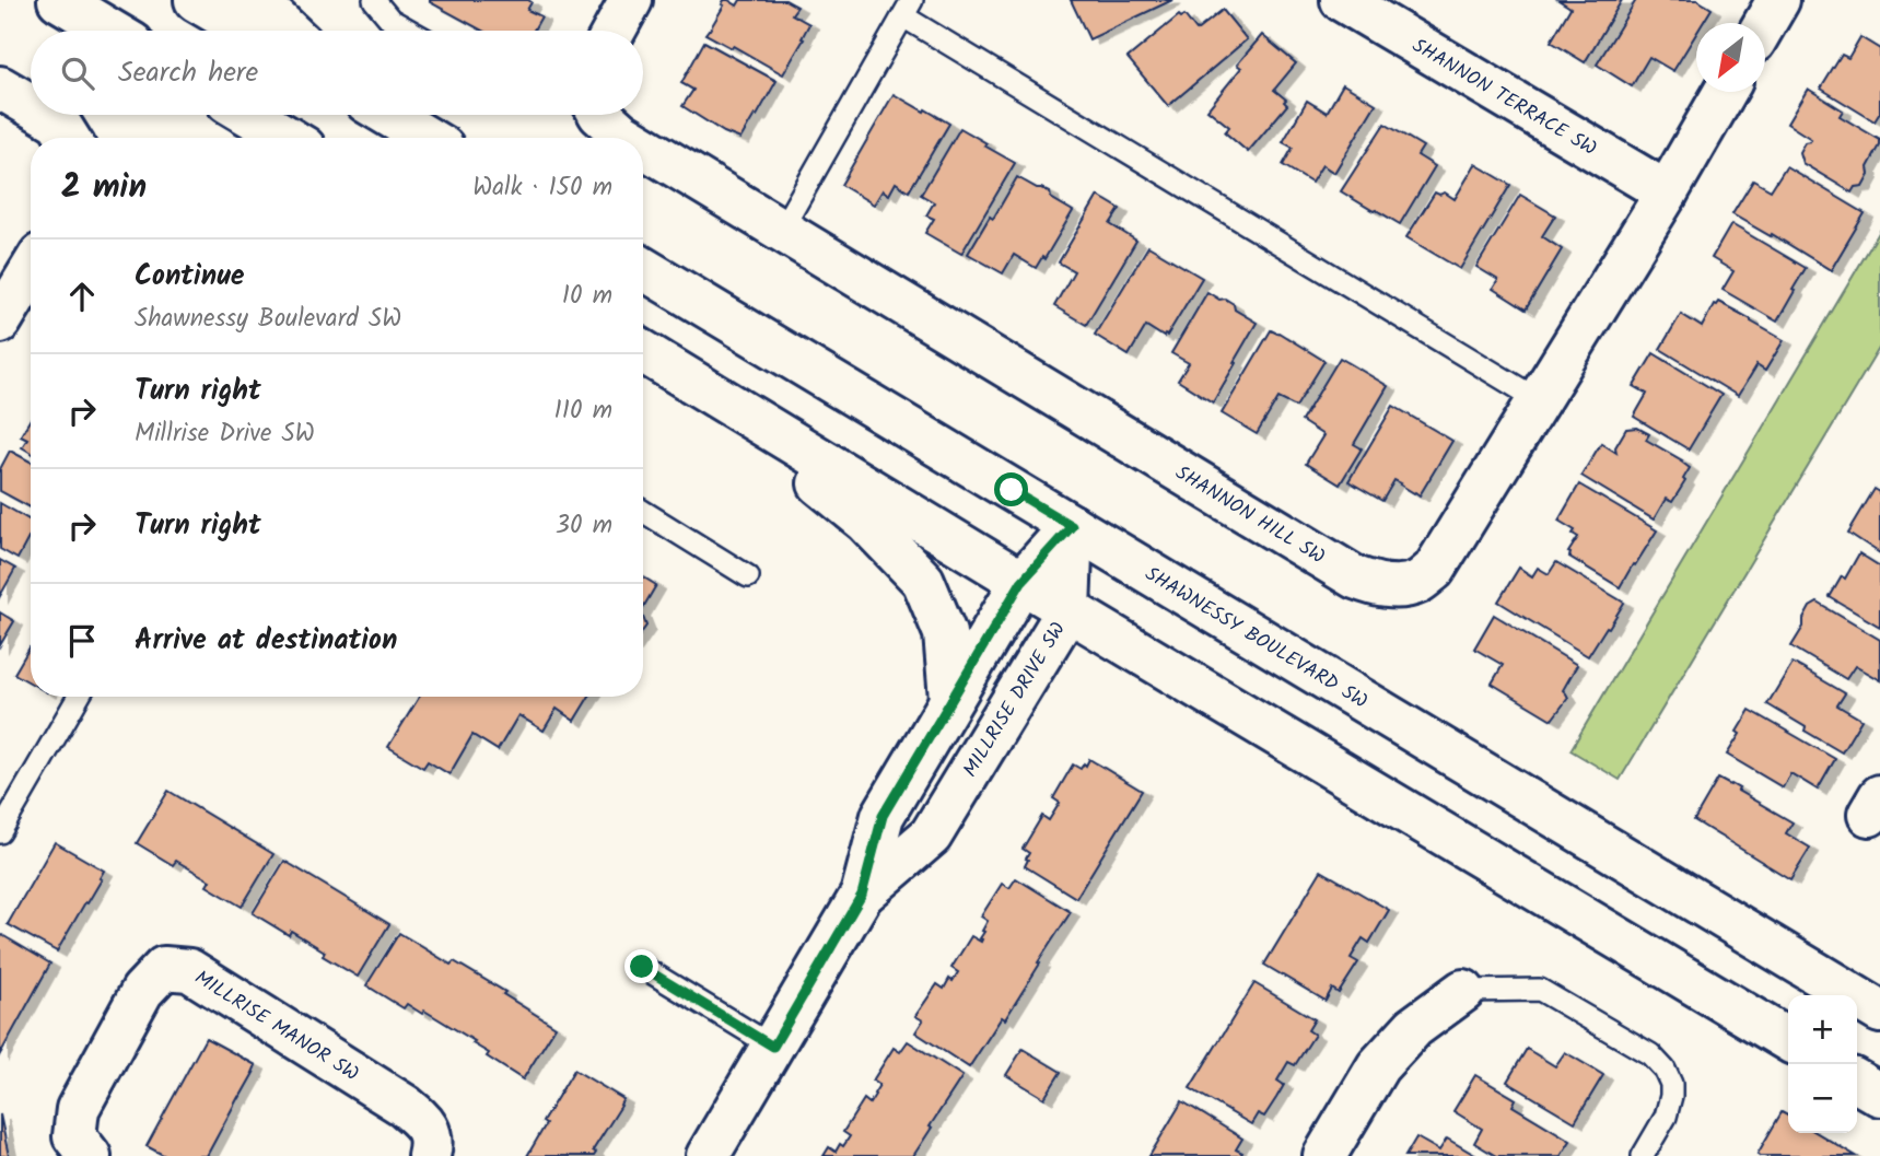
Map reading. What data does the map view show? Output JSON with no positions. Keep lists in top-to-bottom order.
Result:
{
  "streets": {
    "street": [
      "SHANNON TERRACE SW",
      "SHANNON HILL SW",
      "SHAWNESSY BOULEVARD SW",
      "MILLRISE DRIVE SW",
      "MILLRISE MANOR SW"
    ]
  },
  "crossings": [
    ["SHANNON TERRACE SW", "SHANNON HILL SW"],
    ["SHAWNESSY BOULEVARD SW", "MILLRISE DRIVE SW"]
  ],
  "north": "bottom left",
  "page": {
    "search": "Search here",
    "heading": ["2 min", "Walk · 150 m"],
    "list": [
      ["Continue", "Shawnessy Boulevard SW", "10 m"],
      ["Turn right", "Millrise Drive SW", "110 m"],
      ["Turn right", "30 m"],
      "Arrive at destination"
    ],
    "map_buttons": ["+", "−"]
  }
}
